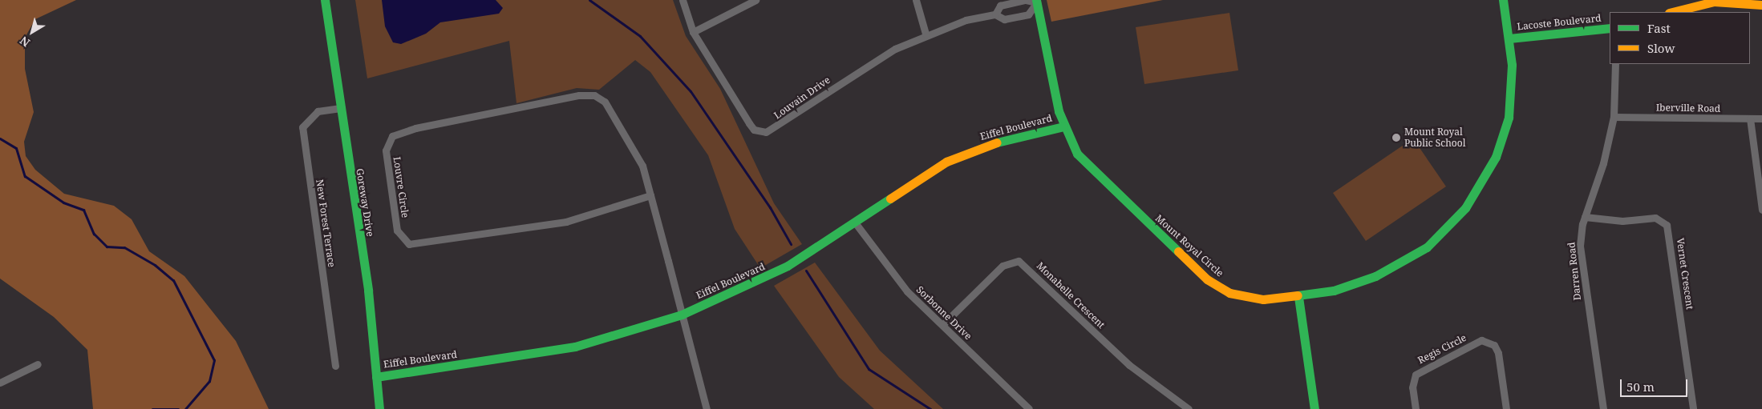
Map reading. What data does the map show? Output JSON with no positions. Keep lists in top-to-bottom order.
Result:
{
  "streets": {
    "street": [
      "Lacoste Boulevard",
      "Louvain Drive",
      "Iberville Road",
      "Eiffel Boulevard",
      "Louvre Circle",
      "Goreway Drive",
      "New Forest Terrace",
      "Mount Royal Circle",
      "Darren Road",
      "Vernet Crescent",
      "Monabelle Crescent",
      "Sorbonne Drive",
      "Regis Circle"
    ]
  },
  "crossings": [
    ["Lacoste Boulevard", "Mount Royal Circle"],
    ["Louvain Drive", "Mount Royal Circle"],
    ["Iberville Road", "Darren Road"],
    ["Eiffel Boulevard", "Louvre Circle"],
    ["Eiffel Boulevard", "Goreway Drive"],
    ["Eiffel Boulevard", "Mount Royal Circle"],
    ["Eiffel Boulevard", "Sorbonne Drive"],
    ["Goreway Drive", "New Forest Terrace"],
    ["Darren Road", "Vernet Crescent"],
    ["Monabelle Crescent", "Sorbonne Drive"]
  ],
  "places": ["Mount Royal Public School"],
  "legend": ["Fast", "Slow"],
  "scale_bar": "50 m",
  "north": "bottom left"
}
